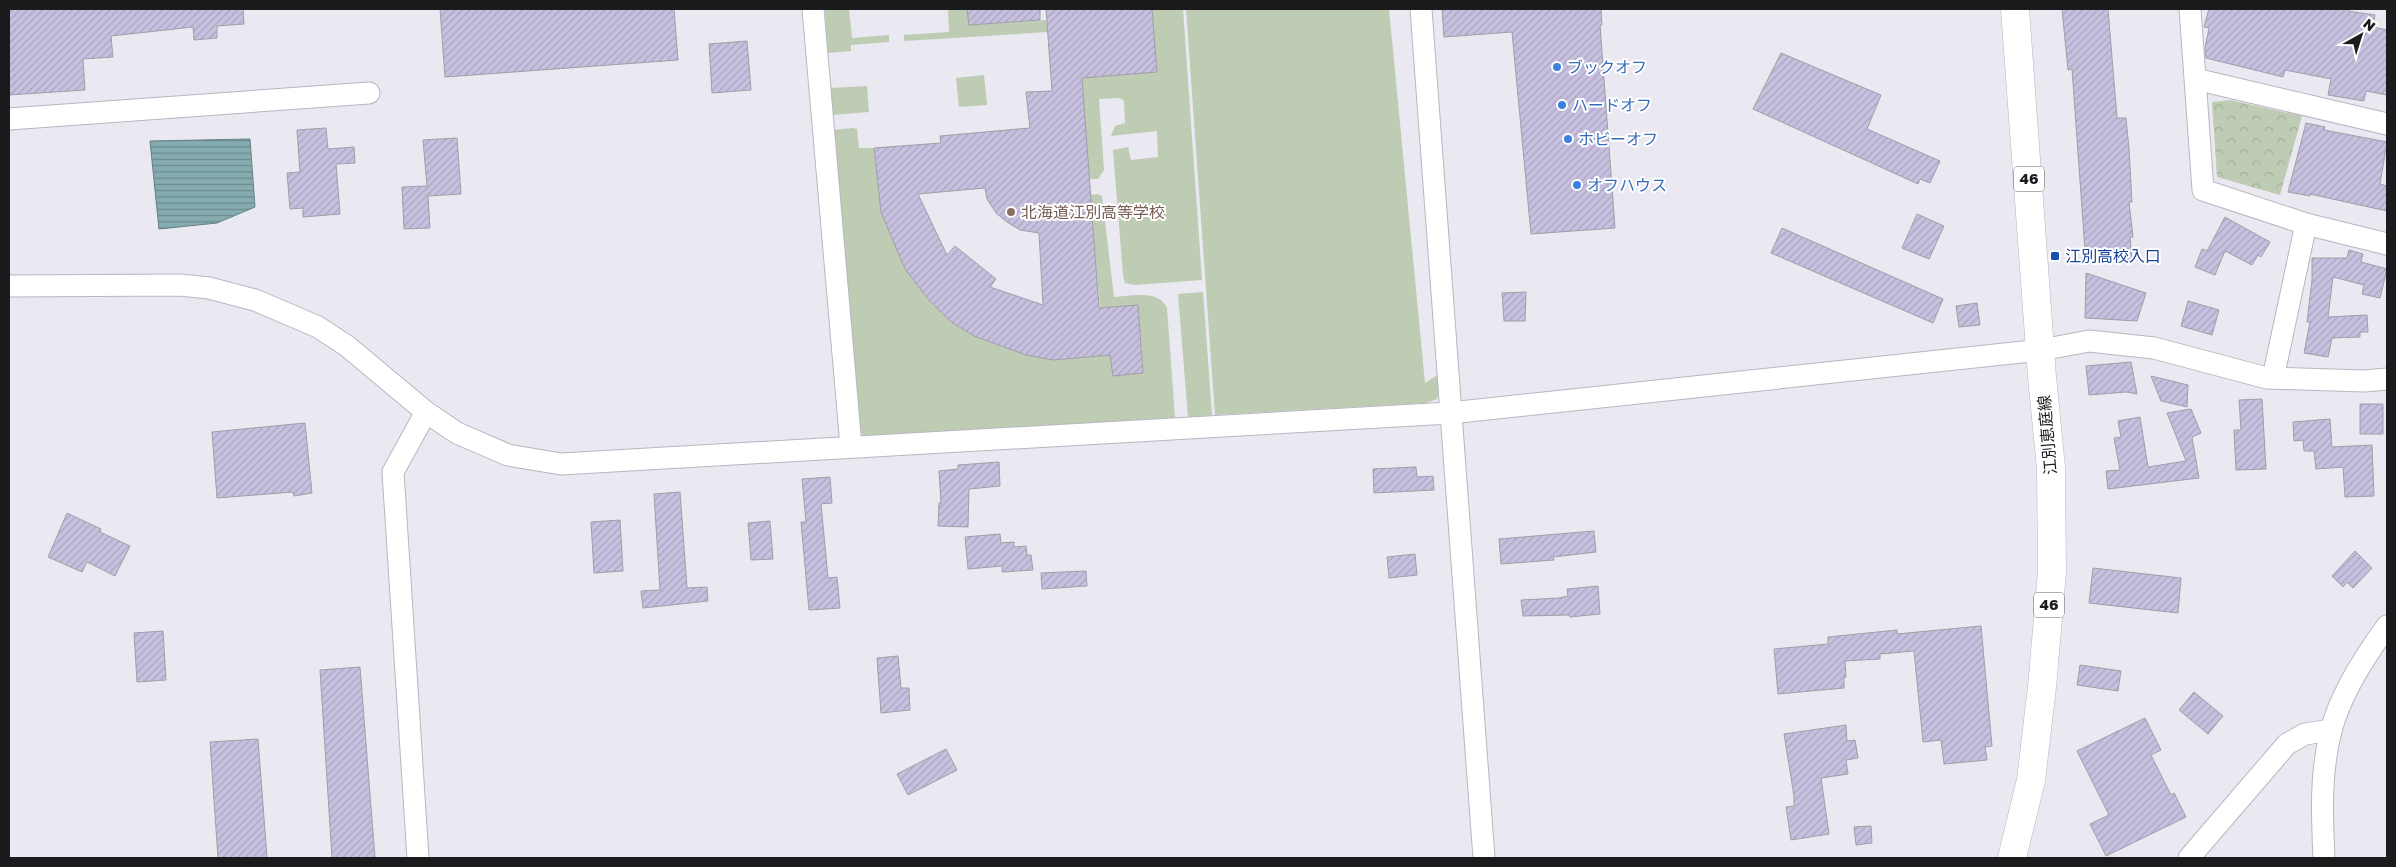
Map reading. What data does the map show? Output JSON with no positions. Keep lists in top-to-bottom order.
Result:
{
  "streets": {
    "main road": ["46", "江別恵庭線"]
  },
  "places": {
    "other": [
      "ブックオフ",
      "ハードオフ",
      "ホビーオフ",
      "オフハウス",
      "北海道江別高等学校"
    ],
    "transit": ["江別高校入口"]
  },
  "north": "top right"
}
